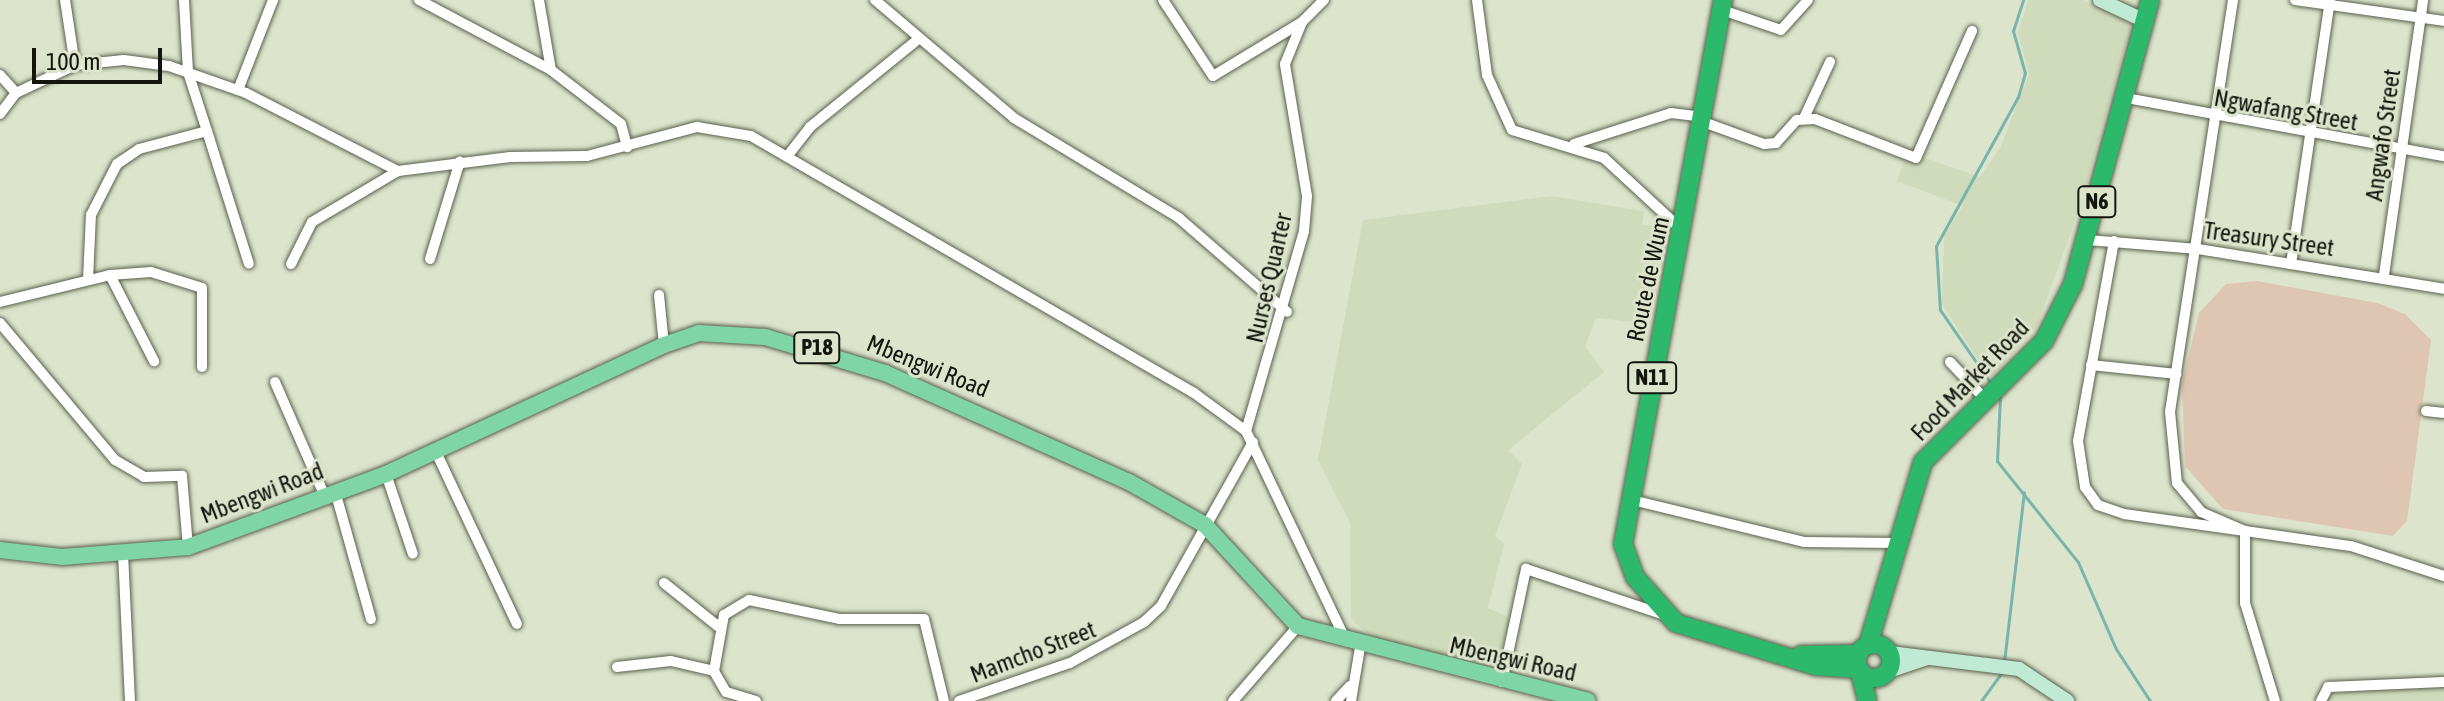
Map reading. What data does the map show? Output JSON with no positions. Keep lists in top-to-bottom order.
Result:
{
  "streets": {
    "highway": [
      "N6",
      "Route de Wum",
      "N11",
      "Food Market Road"
    ],
    "main road": ["P18", "Mbengwi Road"],
    "street": [
      "Ngwafang Street",
      "Angwafo Street",
      "Treasury Street",
      "Nurses Quarter",
      "Mamcho Street"
    ]
  },
  "crossings": [
    ["Ngwafang Street", "Angwafo Street"],
    ["Ngwafang Street", "Food Market Road"],
    ["Angwafo Street", "Treasury Street"],
    ["N6", "Food Market Road"],
    ["Treasury Street", "Food Market Road"],
    ["Mbengwi Road", "Mamcho Street"]
  ],
  "scale_bar": "100 m"
}
